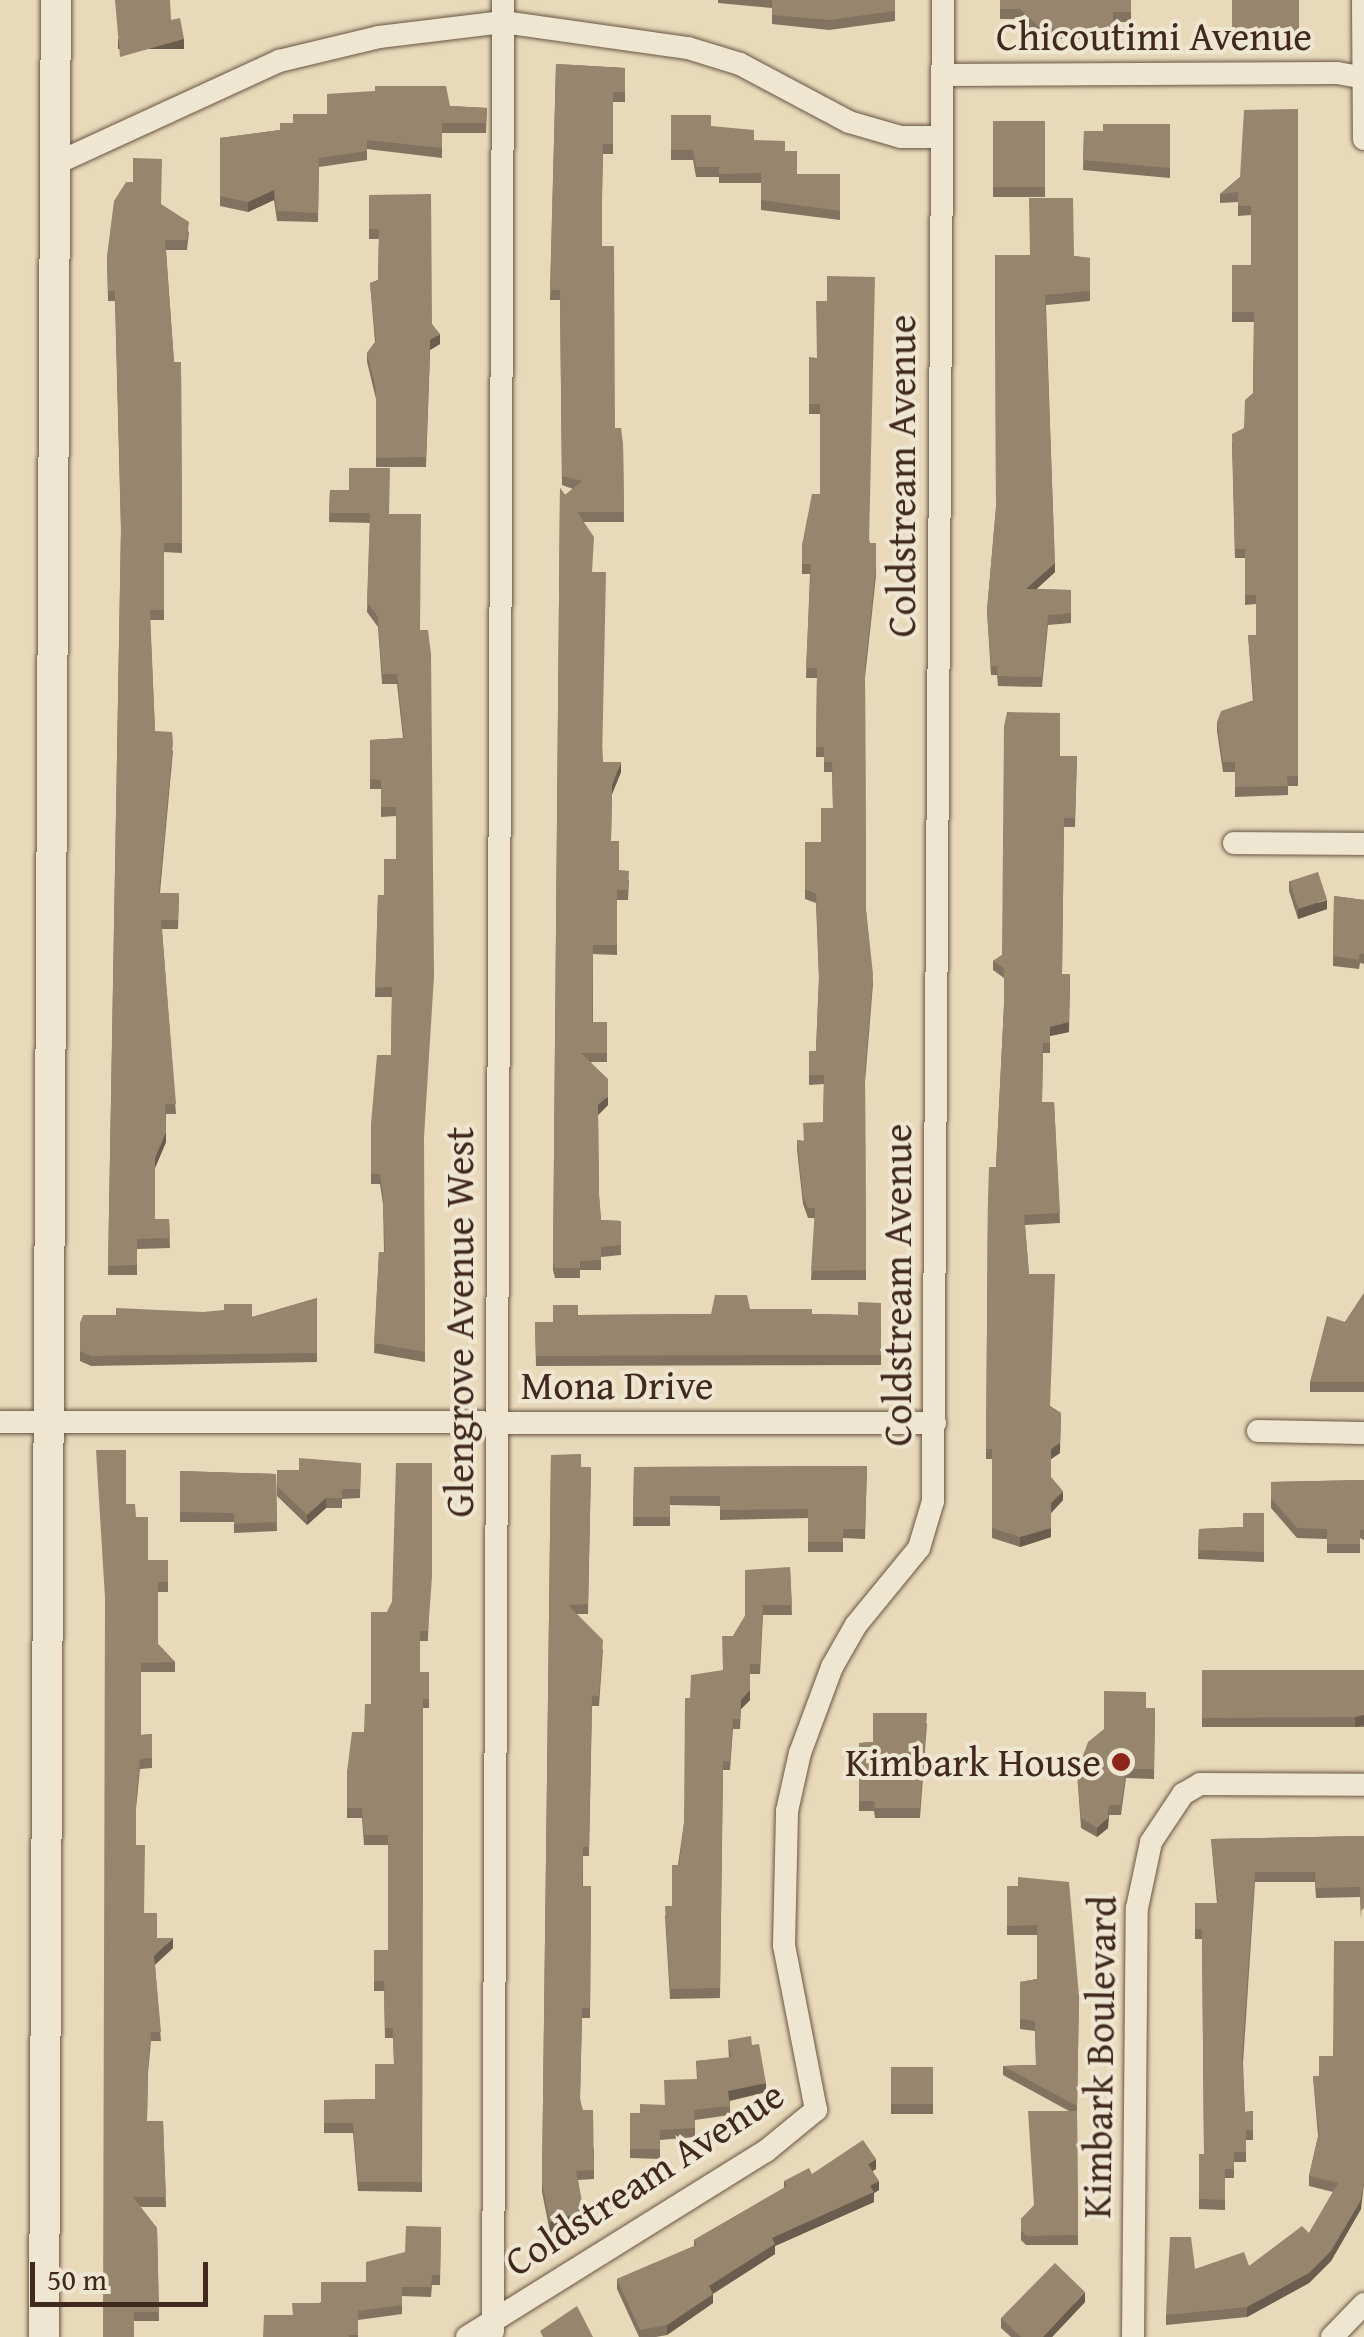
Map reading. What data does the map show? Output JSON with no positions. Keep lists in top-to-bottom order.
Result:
{
  "streets": {
    "street": [
      "Chicoutimi Avenue",
      "Coldstream Avenue",
      "Glengrove Avenue West",
      "Mona Drive",
      "Kimbark Boulevard"
    ]
  },
  "crossings": [
    ["Chicoutimi Avenue", "Coldstream Avenue"],
    ["Coldstream Avenue", "Glengrove Avenue West"],
    ["Coldstream Avenue", "Mona Drive"],
    ["Glengrove Avenue West", "Mona Drive"]
  ],
  "places": ["Kimbark House"],
  "scale_bar": "50 m"
}
